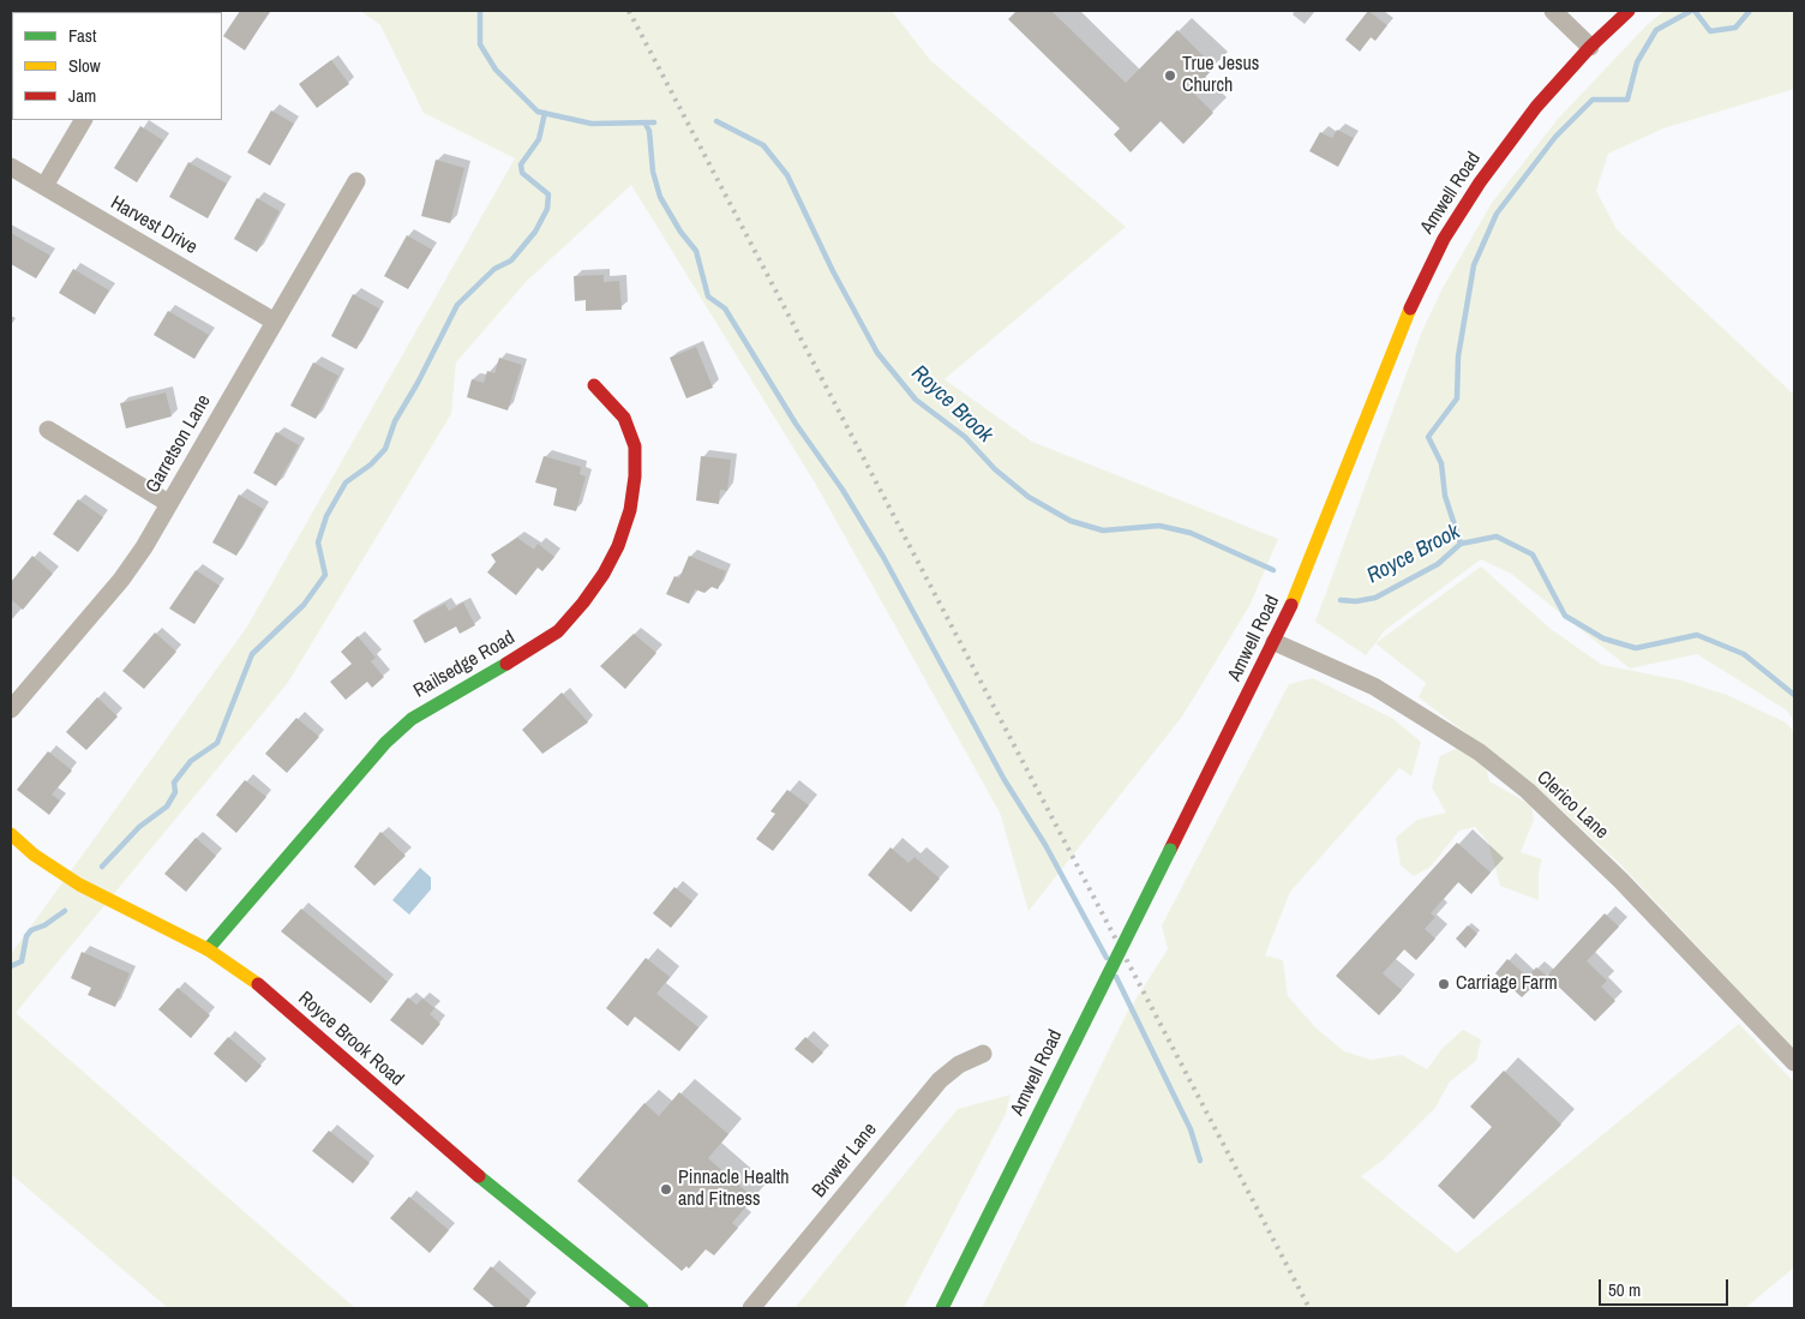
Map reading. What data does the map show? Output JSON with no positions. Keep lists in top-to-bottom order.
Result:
{
  "streets": {
    "street": [
      "Amwell Road",
      "Harvest Drive",
      "Garretson Lane",
      "Railsedge Road",
      "Clerico Lane",
      "Royce Brook Road",
      "Brower Lane"
    ]
  },
  "crossings": [
    ["Amwell Road", "Clerico Lane"],
    ["Harvest Drive", "Garretson Lane"],
    ["Railsedge Road", "Royce Brook Road"]
  ],
  "water": ["Royce Brook"],
  "places": ["True Jesus Church", "Carriage Farm", "Pinnacle Health and Fitness"],
  "legend": ["Fast", "Slow", "Jam"],
  "scale_bar": "50 m"
}
